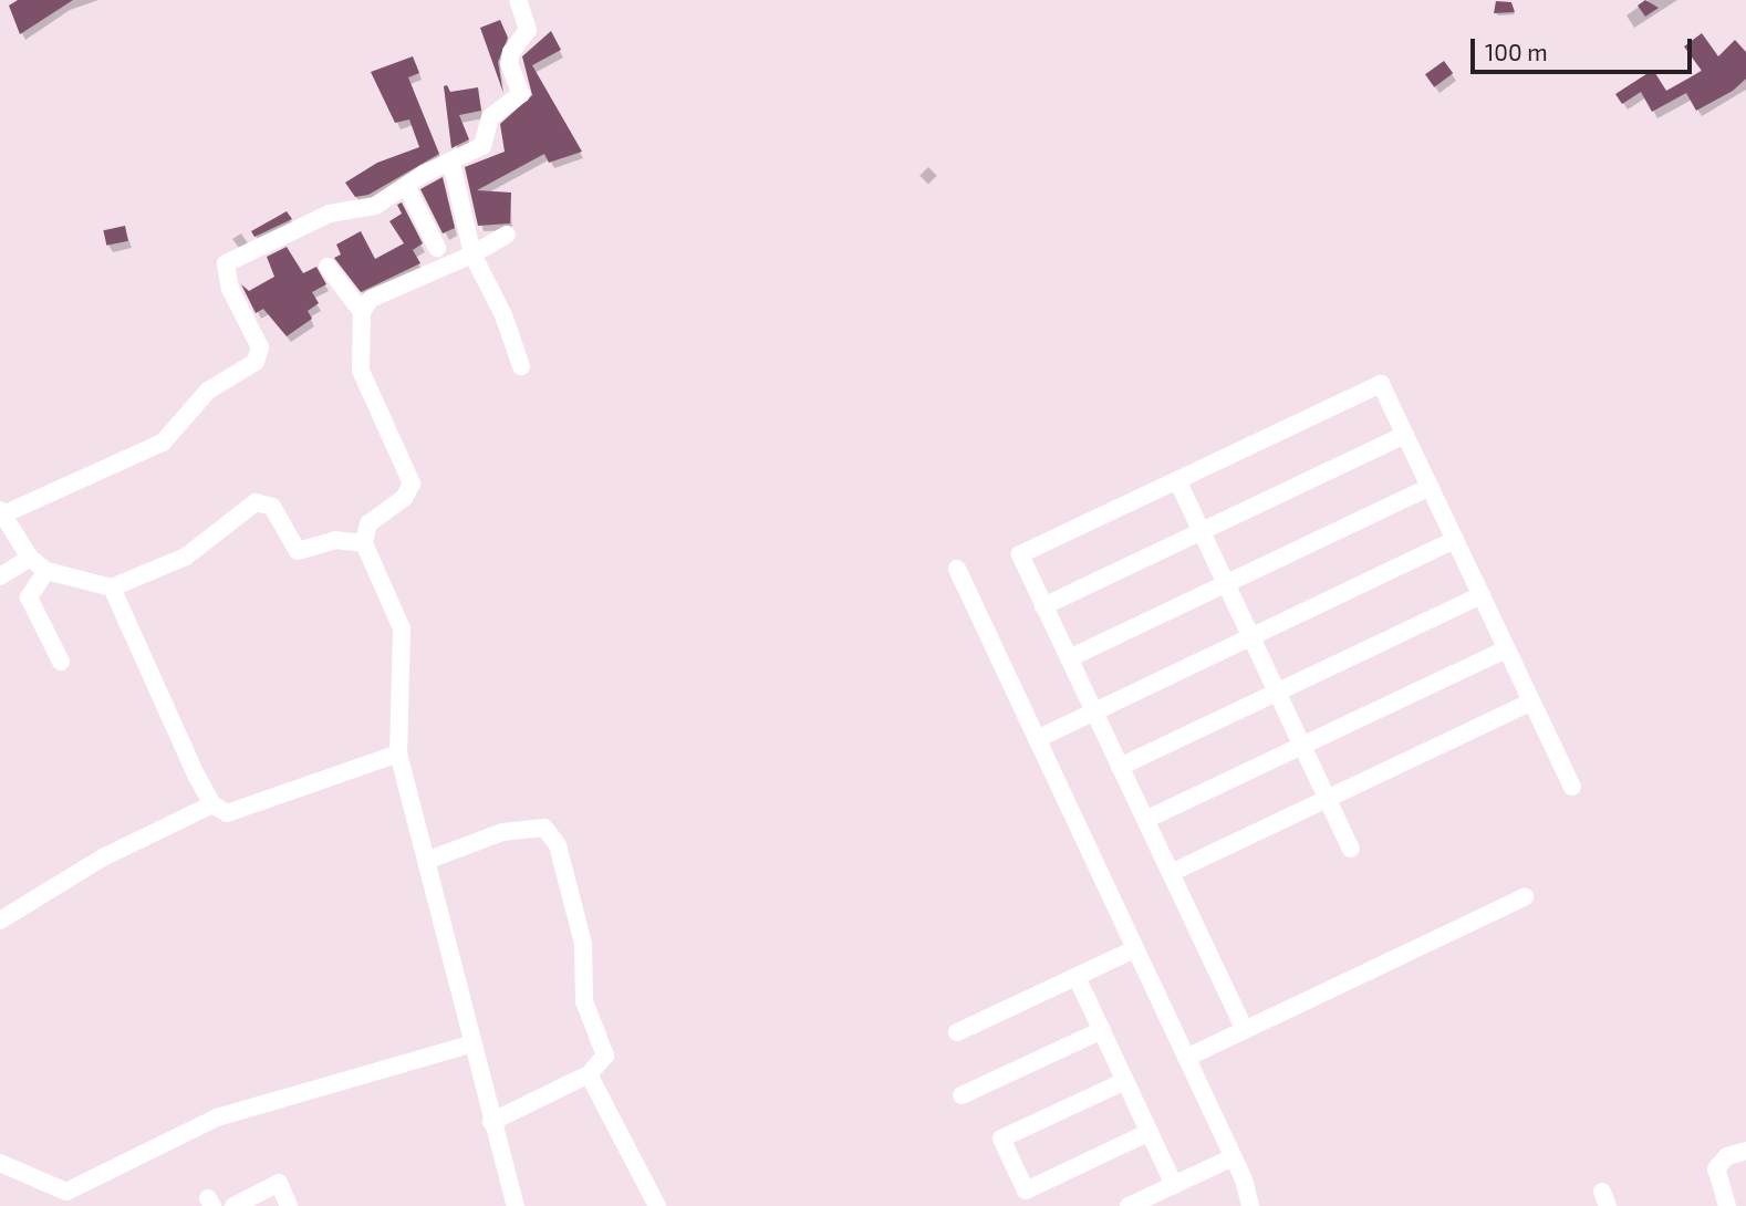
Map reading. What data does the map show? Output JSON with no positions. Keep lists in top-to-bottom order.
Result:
{
  "scale_bar": "100 m"
}
